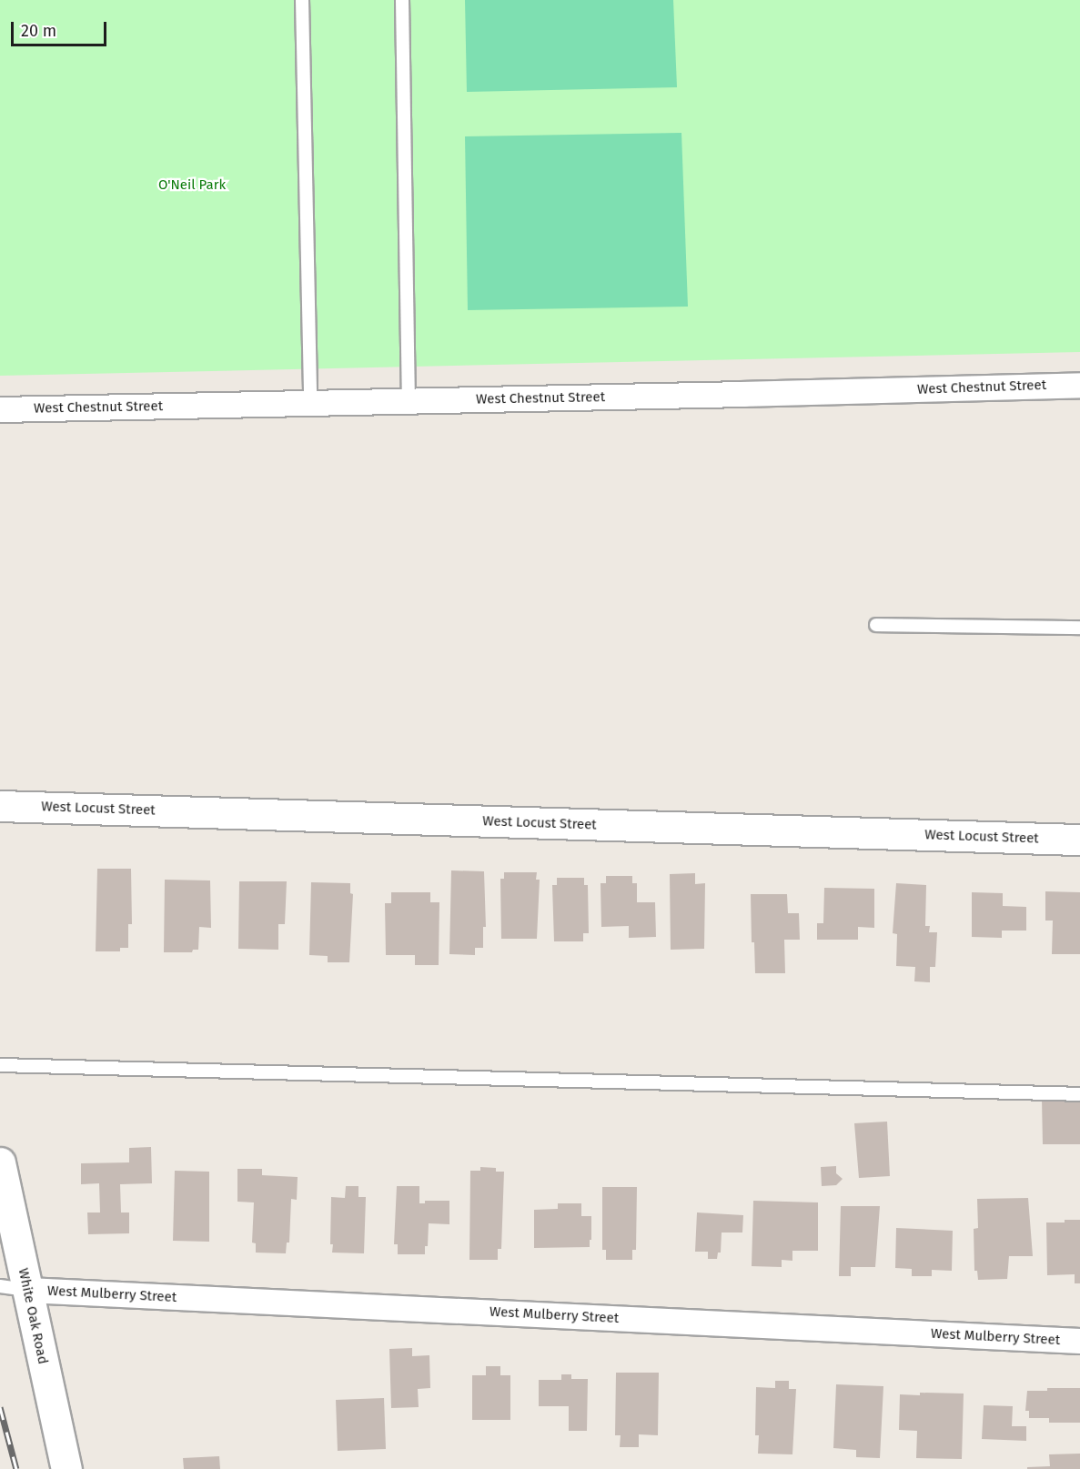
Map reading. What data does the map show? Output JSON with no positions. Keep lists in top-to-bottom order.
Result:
{
  "streets": {
    "street": [
      "West Chestnut Street",
      "West Locust Street",
      "West Mulberry Street",
      "White Oak Road"
    ]
  },
  "crossings": [
    ["West Mulberry Street", "White Oak Road"]
  ],
  "parks": ["O'Neil Park"],
  "scale_bar": "20 m"
}
